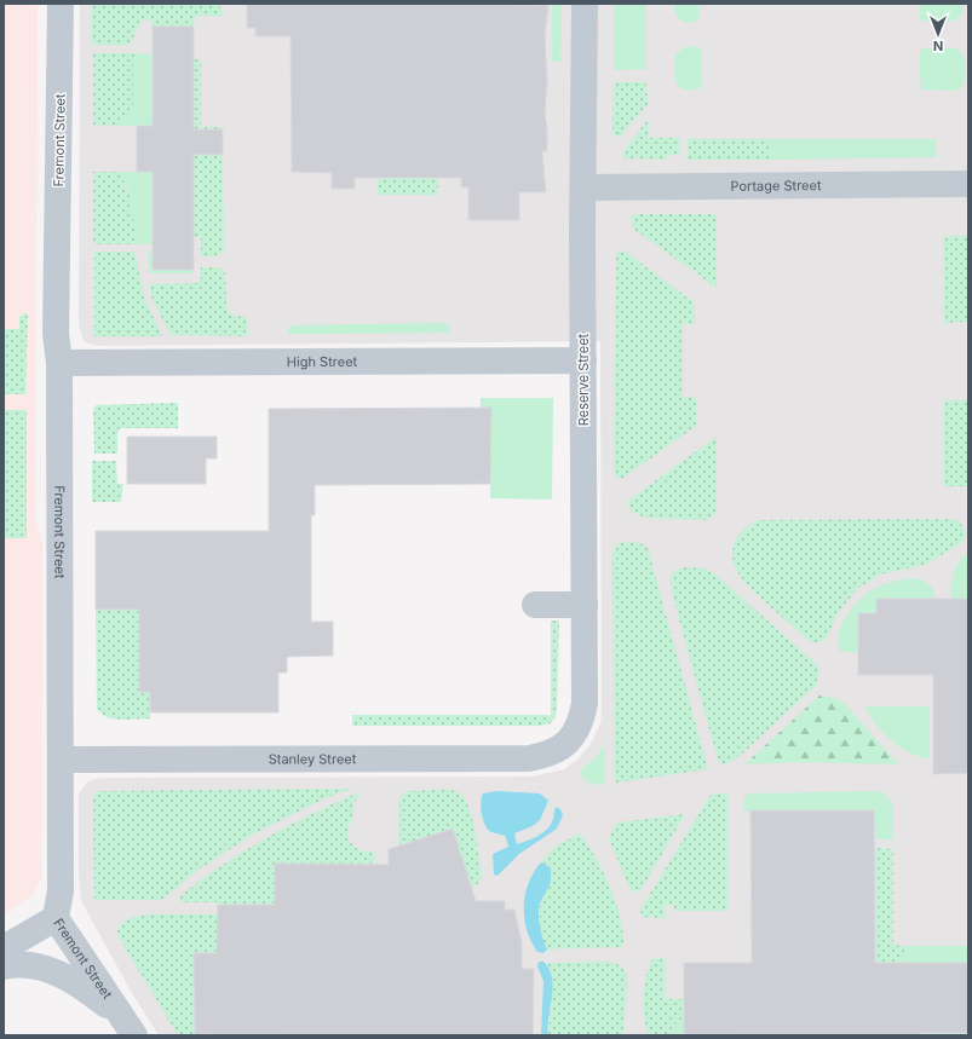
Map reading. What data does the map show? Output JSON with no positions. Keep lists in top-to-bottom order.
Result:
{
  "streets": {
    "street": [
      "Fremont Street",
      "Portage Street",
      "High Street",
      "Reserve Street",
      "Stanley Street"
    ]
  },
  "crossings": [
    ["Fremont Street", "High Street"],
    ["Fremont Street", "Stanley Street"],
    ["Portage Street", "Reserve Street"],
    ["High Street", "Reserve Street"],
    ["Reserve Street", "Stanley Street"]
  ],
  "north": "bottom"
}
